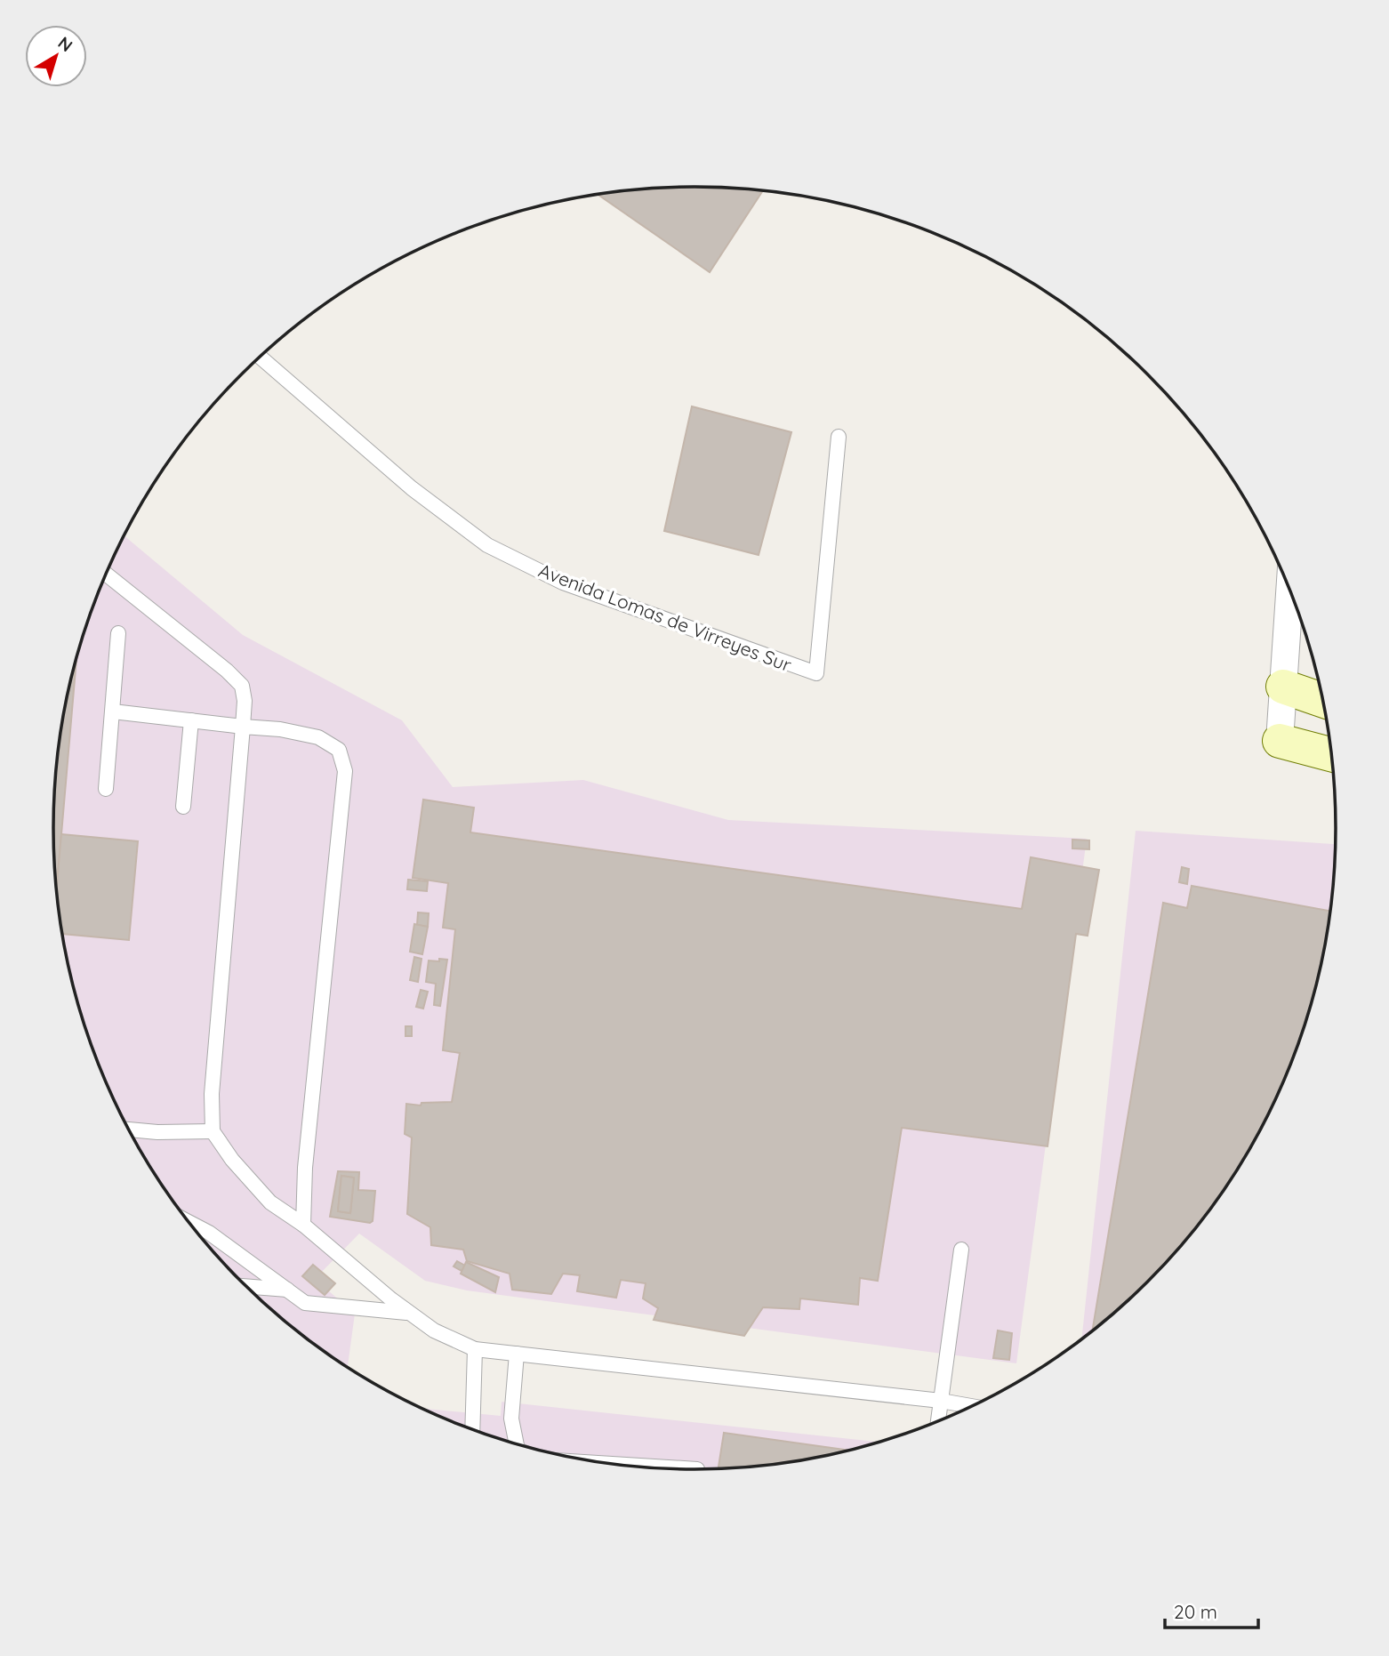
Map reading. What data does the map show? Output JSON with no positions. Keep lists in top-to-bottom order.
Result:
{
  "streets": {
    "lane": ["Avenida Lomas de Virreyes Sur"]
  },
  "scale_bar": "20 m",
  "north": "top right"
}
